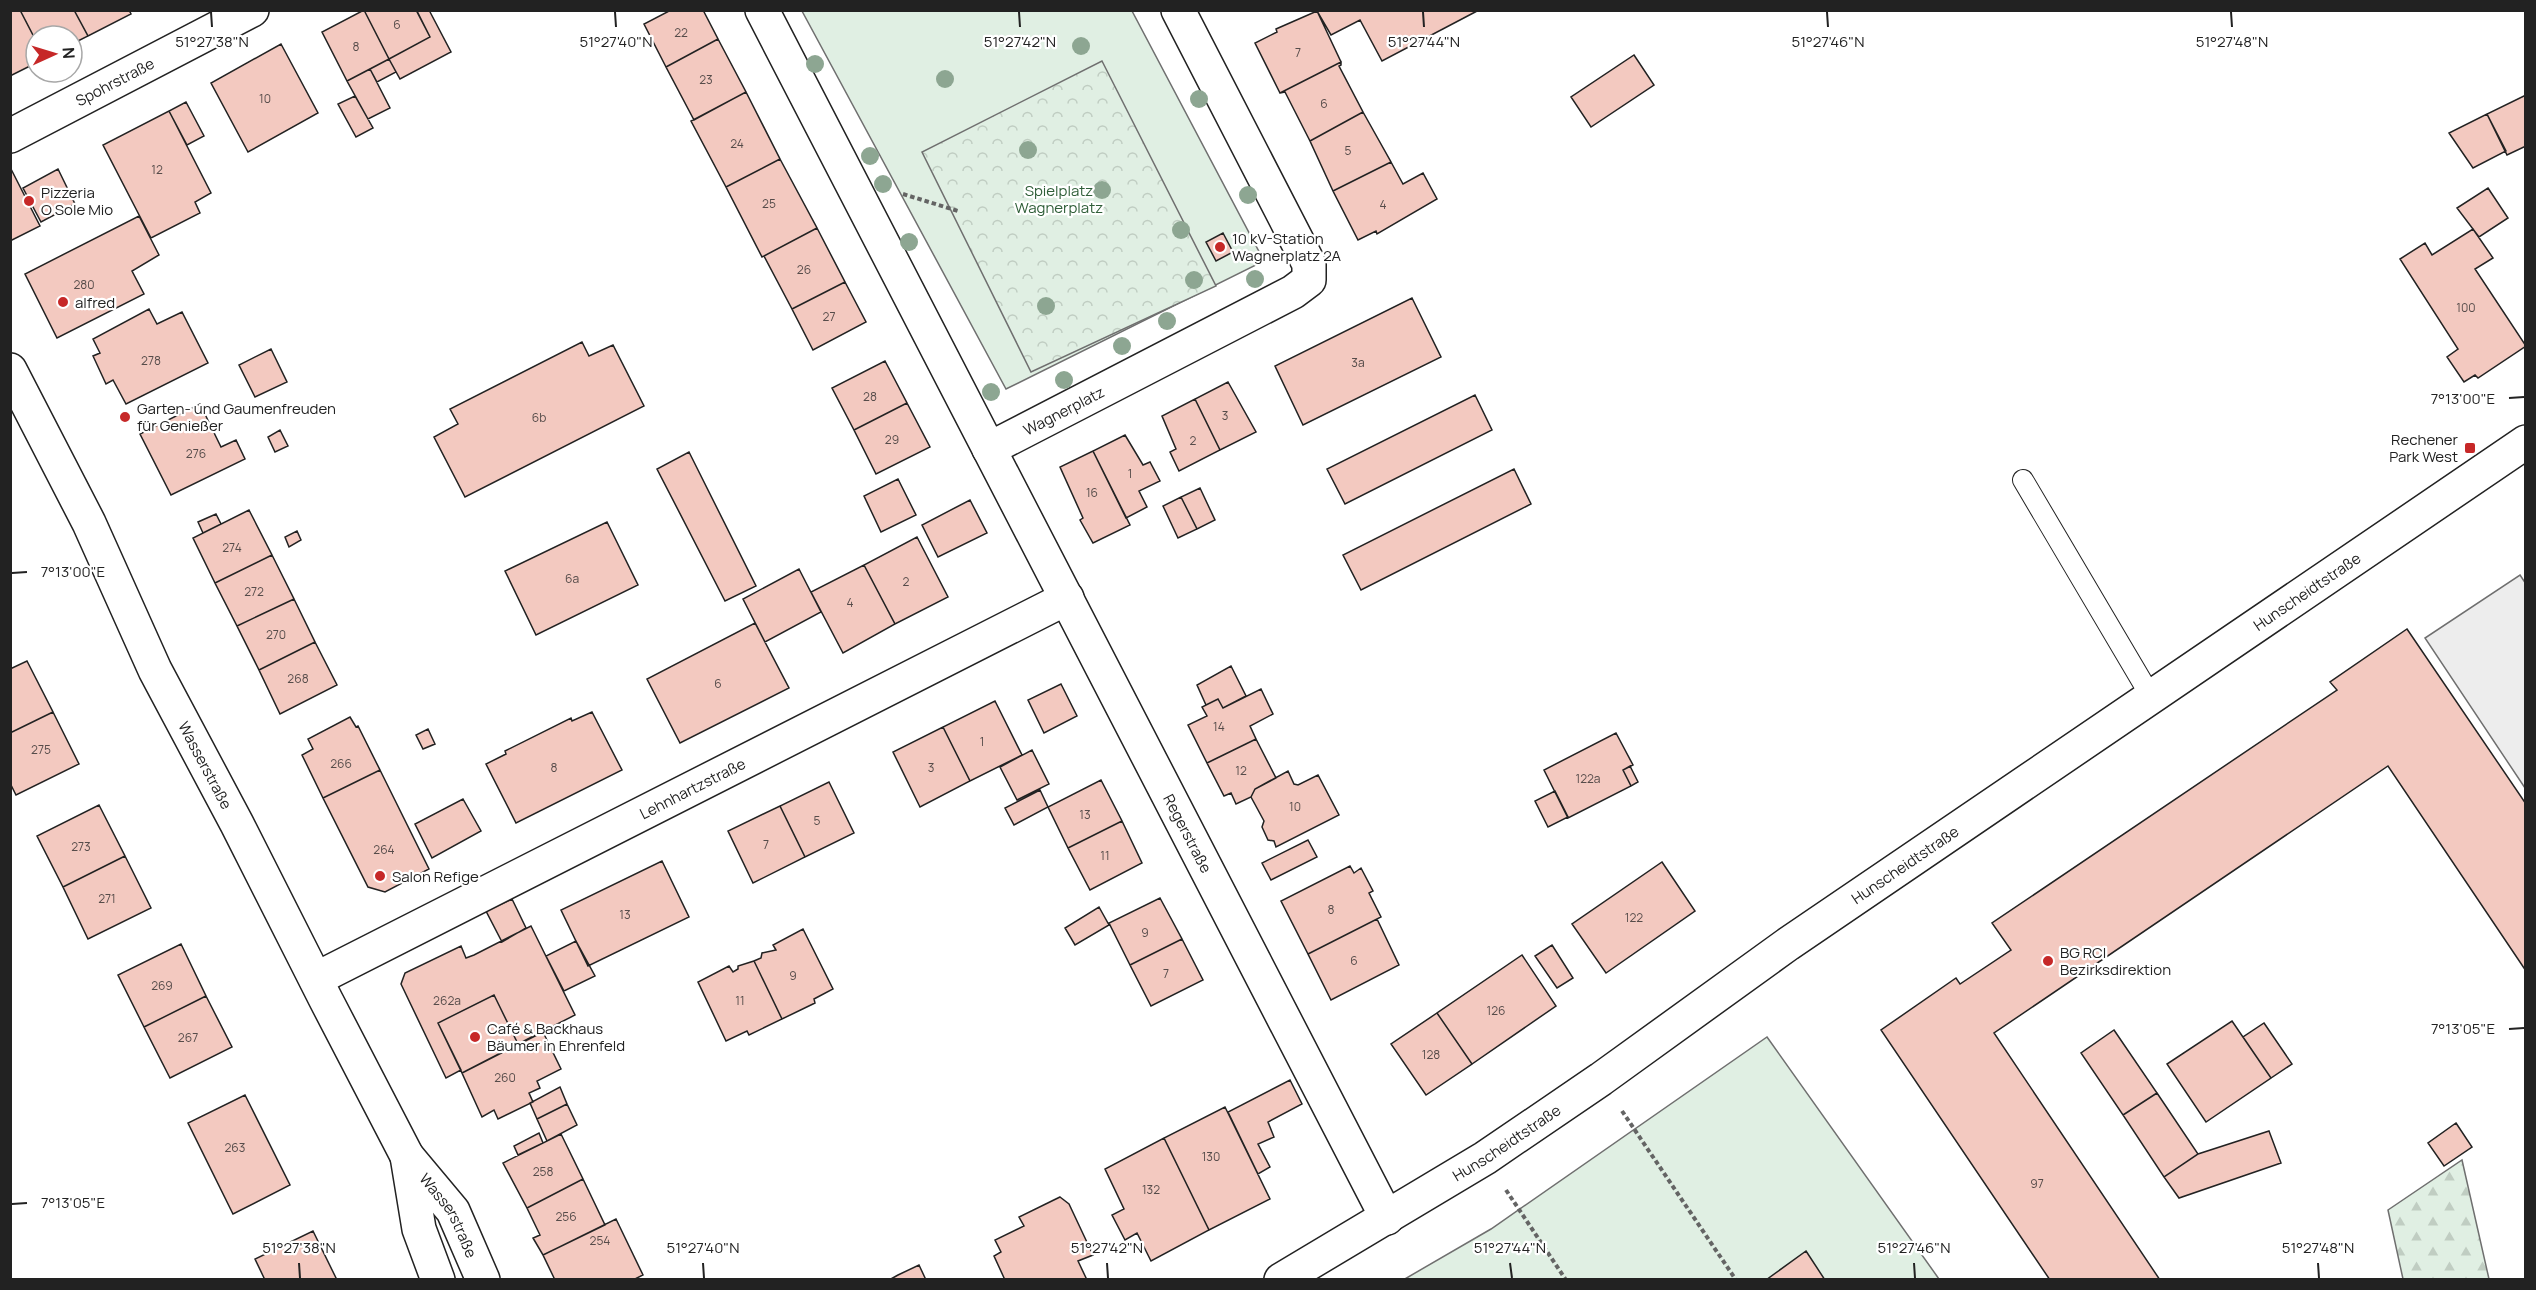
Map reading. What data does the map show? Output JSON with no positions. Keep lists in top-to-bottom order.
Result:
{
  "streets": {
    "street": [
      "Spohrstraße",
      "Wagnerplatz",
      "Hunscheidtstraße",
      "Wasserstraße",
      "Lehnhartzstraße",
      "Regerstraße"
    ]
  },
  "crossings": [
    ["Wagnerplatz", "Regerstraße"],
    ["Hunscheidtstraße", "Regerstraße"],
    ["Wasserstraße", "Lehnhartzstraße"],
    ["Lehnhartzstraße", "Regerstraße"]
  ],
  "parks": ["Spielplatz Wagnerplatz"],
  "places": {
    "other": [
      "Pizzeria O Sole Mio",
      "10 kV-Station Wagnerplatz 2A",
      "alfred",
      "Garten- und Gaumenfreuden für Genießer",
      "Salon Refige",
      "BG RCI Bezirksdirektion",
      "Café & Backhaus Bäumer in Ehrenfeld"
    ],
    "transit": ["Rechener Park West"]
  },
  "house_numbers": [
    "6",
    "22",
    "8",
    "7",
    "23",
    "10",
    "6",
    "24",
    "5",
    "12",
    "25",
    "4",
    "26",
    "280",
    "100",
    "27",
    "278",
    "3a",
    "28",
    "3",
    "6b",
    "29",
    "2",
    "276",
    "1",
    "16",
    "274",
    "6a",
    "2",
    "272",
    "4",
    "270",
    "268",
    "6",
    "14",
    "1",
    "275",
    "266",
    "8",
    "3",
    "12",
    "122a",
    "10",
    "13",
    "5",
    "7",
    "273",
    "264",
    "11",
    "271",
    "8",
    "13",
    "122",
    "9",
    "6",
    "7",
    "9",
    "269",
    "262a",
    "11",
    "126",
    "267",
    "128",
    "260",
    "263",
    "130",
    "258",
    "97",
    "132",
    "256",
    "254"
  ],
  "north": "right",
  "coordinates": [
    "51°27'38\"N",
    "51°27'40\"N",
    "51°27'42\"N",
    "51°27'44\"N",
    "51°27'46\"N",
    "51°27'48\"N",
    "7°13'00\"E",
    "7°13'05\"E"
  ]
}
